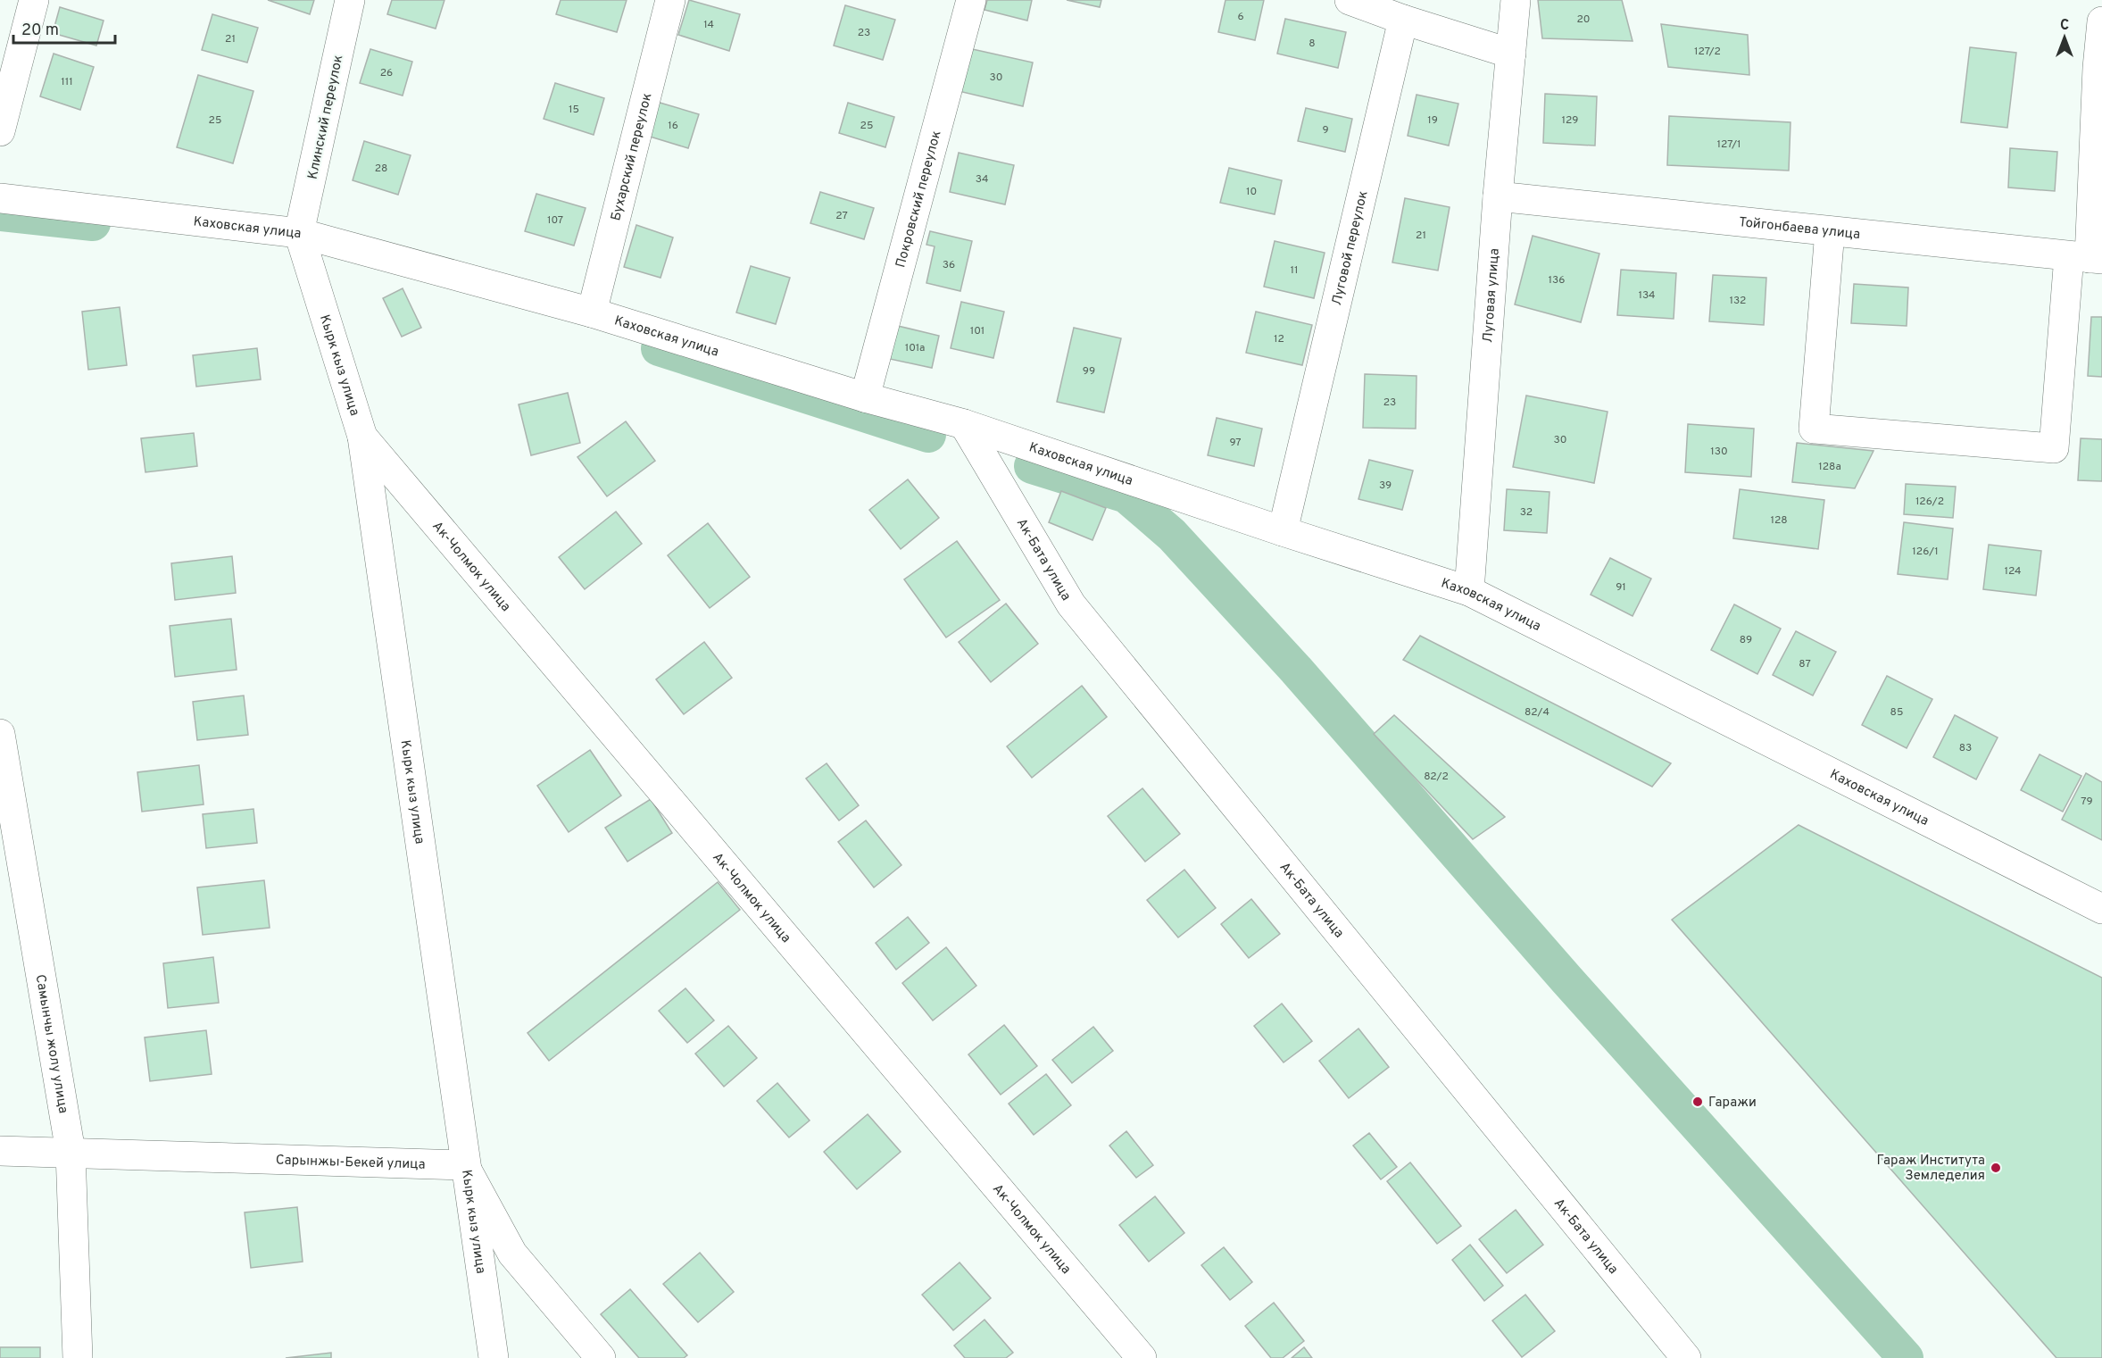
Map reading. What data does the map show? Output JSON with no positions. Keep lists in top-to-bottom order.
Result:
{
  "streets": {
    "street": [
      "Клинский переулок",
      "Бухарский переулок",
      "Покровский переулок",
      "Каховская улица",
      "Тойгонбаева улица",
      "Луговой переулок",
      "Луговая улица",
      "Кырк кыз улица",
      "Ак-Бата улица",
      "Ак-Чолмок улица",
      "Самынчы жолу улица",
      "Сарынжы-Бекей улица"
    ]
  },
  "crossings": [
    ["Клинский переулок", "Каховская улица"],
    ["Клинский переулок", "Кырк кыз улица"],
    ["Бухарский переулок", "Каховская улица"],
    ["Покровский переулок", "Каховская улица"],
    ["Каховская улица", "Луговой переулок"],
    ["Каховская улица", "Луговая улица"],
    ["Каховская улица", "Кырк кыз улица"],
    ["Каховская улица", "Ак-Бата улица"],
    ["Тойгонбаева улица", "Луговая улица"],
    ["Кырк кыз улица", "Ак-Чолмок улица"],
    ["Кырк кыз улица", "Сарынжы-Бекей улица"],
    ["Самынчы жолу улица", "Сарынжы-Бекей улица"]
  ],
  "places": ["Гаражи", "Гараж Института Земледелия"],
  "house_numbers": [
    "6",
    "20",
    "14",
    "23",
    "21",
    "8",
    "127/2",
    "26",
    "30",
    "111",
    "15",
    "25",
    "19",
    "129",
    "16",
    "25",
    "9",
    "127/1",
    "28",
    "34",
    "10",
    "27",
    "107",
    "21",
    "36",
    "11",
    "136",
    "134",
    "132",
    "101",
    "12",
    "101а",
    "99",
    "23",
    "30",
    "97",
    "130",
    "128а",
    "39",
    "126/2",
    "32",
    "128",
    "126/1",
    "124",
    "91",
    "89",
    "87",
    "82/4",
    "85",
    "83",
    "82/2",
    "79"
  ],
  "scale_bar": "20 m",
  "north": "top"
}
